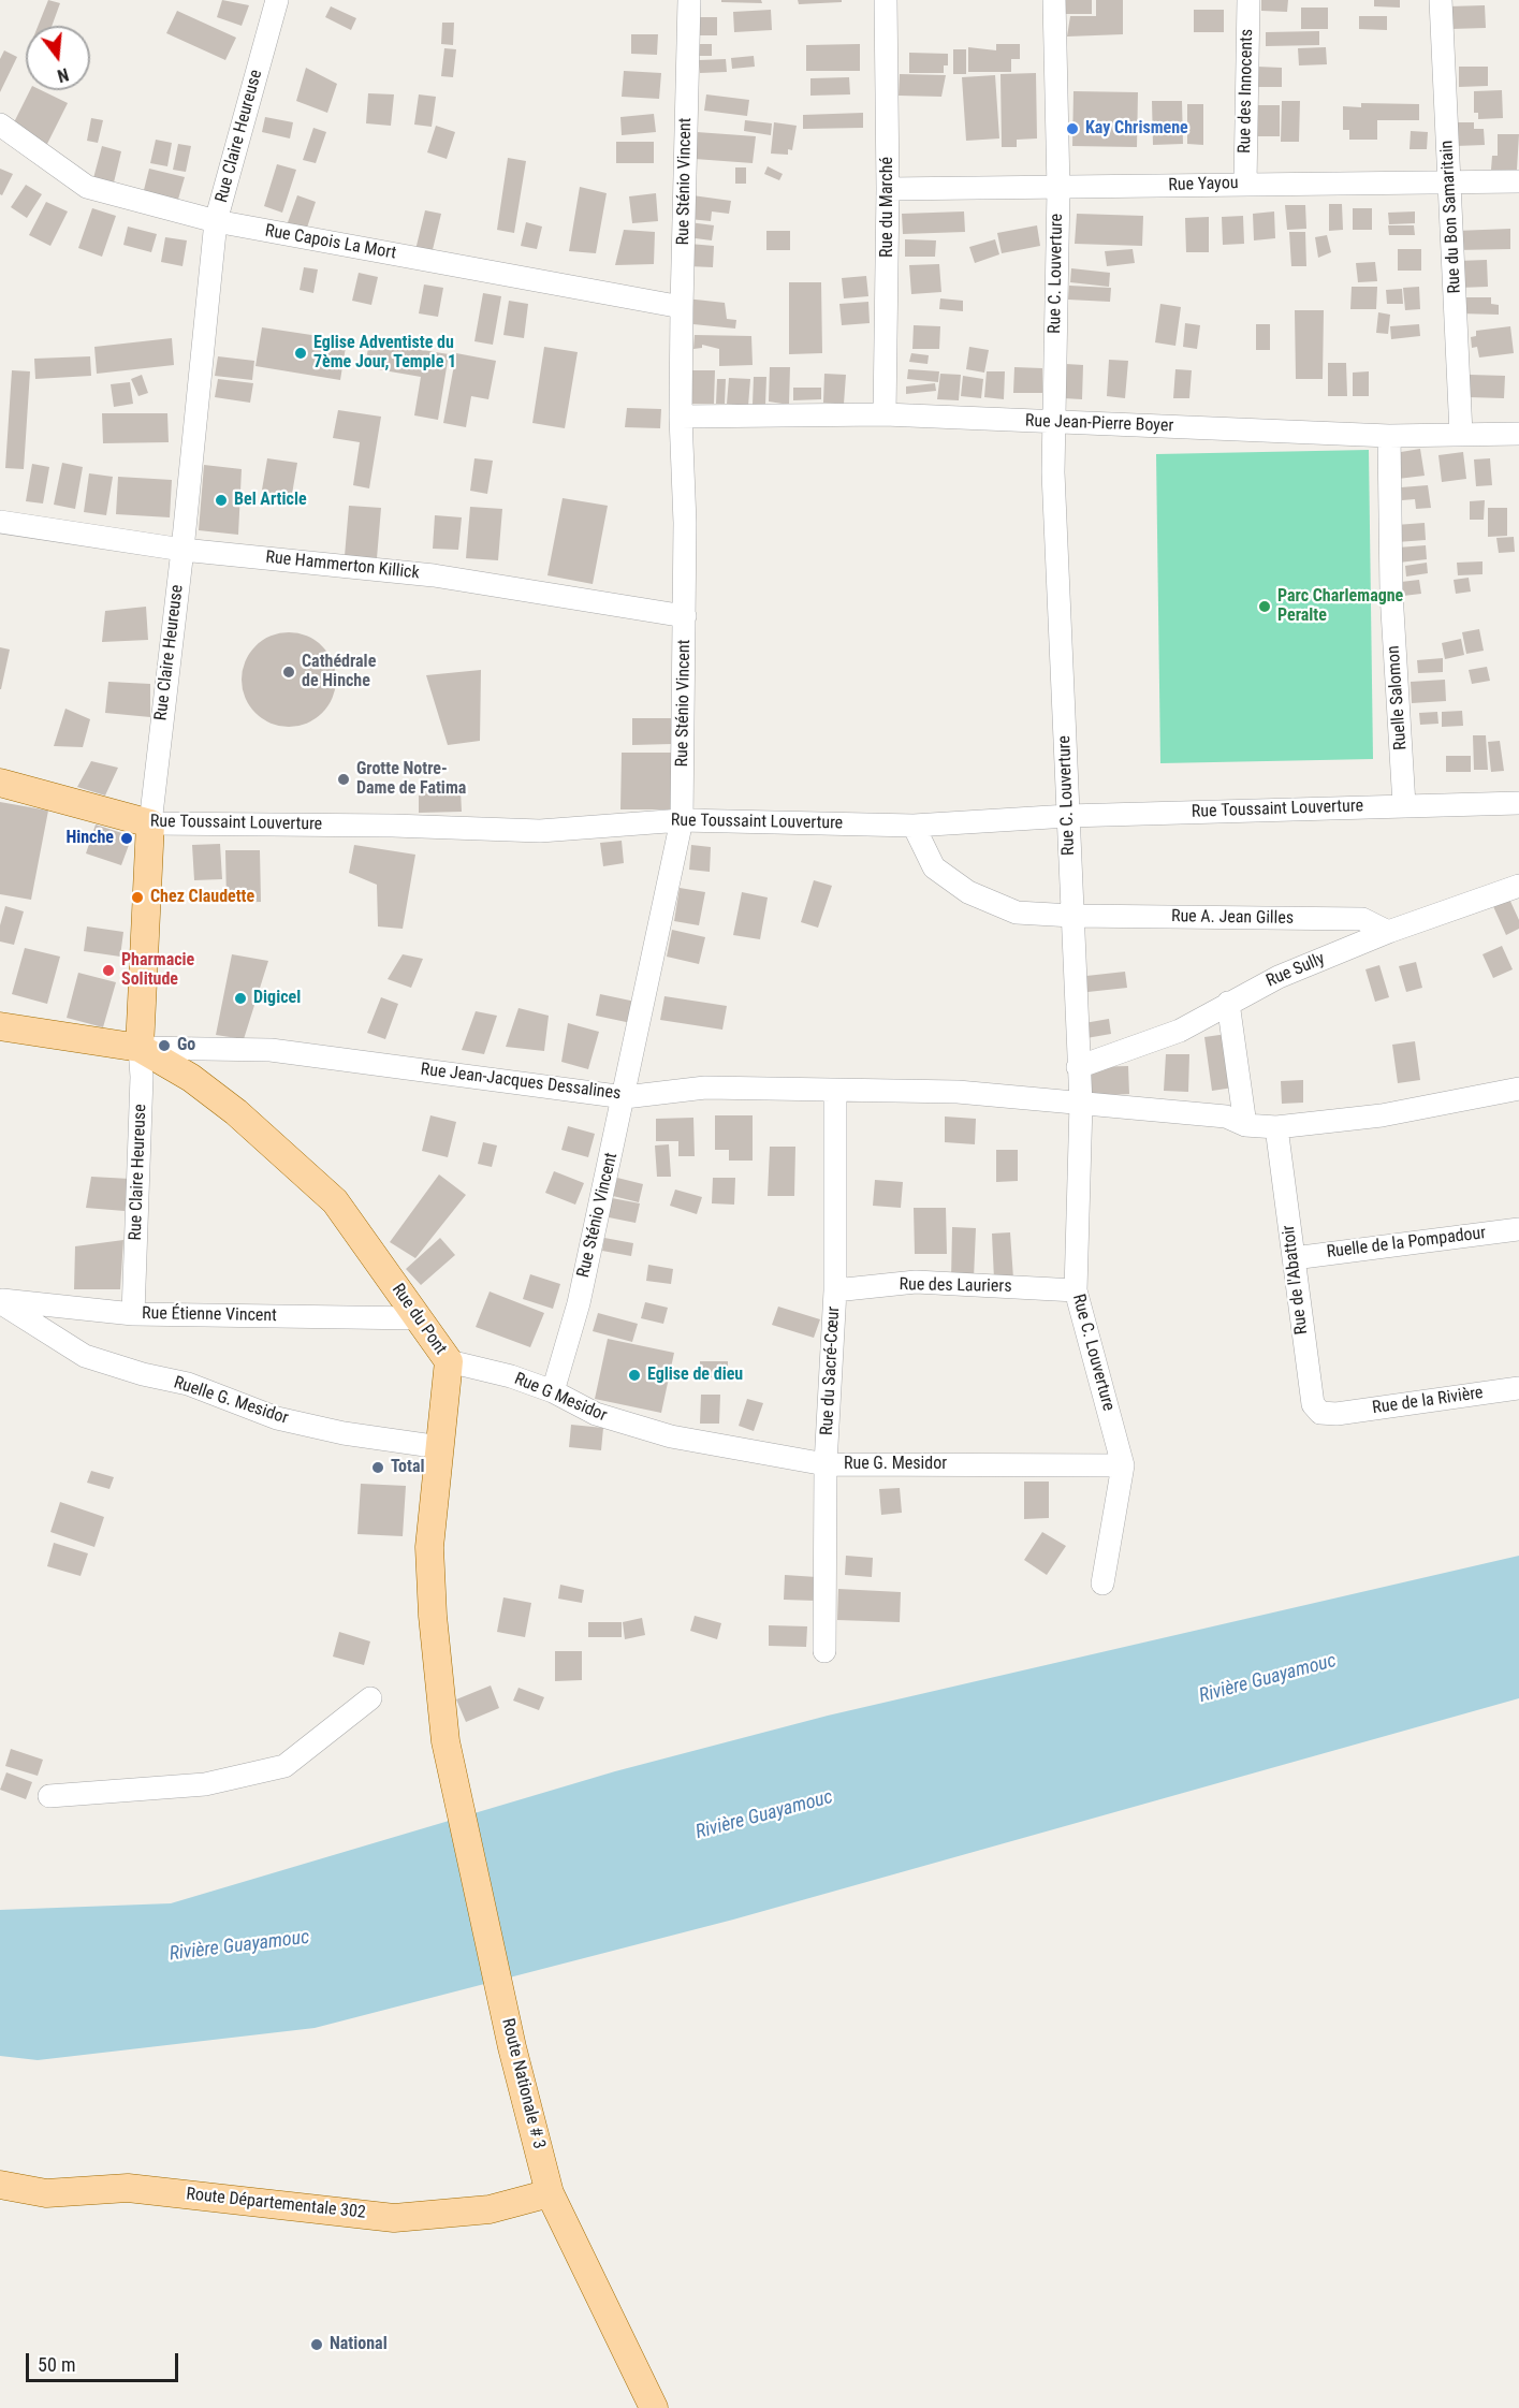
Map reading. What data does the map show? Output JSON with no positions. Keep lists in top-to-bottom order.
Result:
{
  "streets": {
    "main road": [
      "Rue Claire Heureuse",
      "Rue Toussaint Louverture",
      "Rue Jean-Jacques Dessalines",
      "Rue du Pont",
      "Route Nationale # 3",
      "Route Départementale 302"
    ],
    "street": [
      "Rue des Innocents",
      "Rue Sténio Vincent",
      "Rue Yayou",
      "Rue du Marché",
      "Rue du Bon Samaritain",
      "Rue Capois La Mort",
      "Rue C. Louverture",
      "Rue Jean-Pierre Boyer",
      "Rue Hammerton Killick",
      "Ruelle Salomon",
      "Rue A. Jean Gilles",
      "Rue Sully",
      "Ruelle de la Pompadour",
      "Rue de l'Abattoir",
      "Rue des Lauriers",
      "Rue Étienne Vincent",
      "Rue du Sacré-Cœur",
      "Rue G Mesidor",
      "Ruelle G. Mesidor",
      "Rue de la Rivière",
      "Rue G. Mesidor"
    ]
  },
  "crossings": [
    ["Rue des Innocents", "Rue Yayou"],
    ["Rue Claire Heureuse", "Rue Capois La Mort"],
    ["Rue Claire Heureuse", "Rue Hammerton Killick"],
    ["Rue Claire Heureuse", "Rue Toussaint Louverture"],
    ["Rue Claire Heureuse", "Rue Jean-Jacques Dessalines"],
    ["Rue Claire Heureuse", "Rue Étienne Vincent"],
    ["Rue Claire Heureuse", "Rue du Pont"],
    ["Rue Sténio Vincent", "Rue Capois La Mort"],
    ["Rue Sténio Vincent", "Rue Jean-Pierre Boyer"],
    ["Rue Sténio Vincent", "Rue Hammerton Killick"],
    ["Rue Sténio Vincent", "Rue Toussaint Louverture"],
    ["Rue Sténio Vincent", "Rue Jean-Jacques Dessalines"],
    ["Rue Sténio Vincent", "Rue G Mesidor"],
    ["Rue Yayou", "Rue du Marché"],
    ["Rue Yayou", "Rue du Bon Samaritain"],
    ["Rue Yayou", "Rue C. Louverture"],
    ["Rue du Marché", "Rue Jean-Pierre Boyer"],
    ["Rue du Bon Samaritain", "Rue Jean-Pierre Boyer"],
    ["Rue C. Louverture", "Rue Jean-Pierre Boyer"],
    ["Rue C. Louverture", "Rue Toussaint Louverture"],
    ["Rue C. Louverture", "Rue A. Jean Gilles"],
    ["Rue C. Louverture", "Rue Sully"],
    ["Rue C. Louverture", "Rue Jean-Jacques Dessalines"],
    ["Rue C. Louverture", "Rue des Lauriers"],
    ["Rue C. Louverture", "Rue G. Mesidor"],
    ["Rue Jean-Pierre Boyer", "Ruelle Salomon"],
    ["Ruelle Salomon", "Rue Toussaint Louverture"],
    ["Rue Toussaint Louverture", "Rue A. Jean Gilles"],
    ["Rue A. Jean Gilles", "Rue Sully"],
    ["Rue Jean-Jacques Dessalines", "Rue de l'Abattoir"],
    ["Rue Jean-Jacques Dessalines", "Rue du Pont"],
    ["Rue Jean-Jacques Dessalines", "Rue du Sacré-Cœur"],
    ["Ruelle de la Pompadour", "Rue de l'Abattoir"],
    ["Rue de l'Abattoir", "Rue de la Rivière"],
    ["Rue des Lauriers", "Rue du Sacré-Cœur"],
    ["Rue Étienne Vincent", "Rue du Pont"],
    ["Rue Étienne Vincent", "Ruelle G. Mesidor"],
    ["Rue du Pont", "Rue G Mesidor"],
    ["Rue du Pont", "Ruelle G. Mesidor"],
    ["Rue du Pont", "Route Nationale # 3"],
    ["Rue du Sacré-Cœur", "Rue G. Mesidor"],
    ["Rue G Mesidor", "Rue G. Mesidor"],
    ["Route Nationale # 3", "Route Départementale 302"]
  ],
  "water": ["Rivière Guayamouc"],
  "places": [
    "Kay Chrismene",
    "Eglise Adventiste du 7ème Jour, Temple 1",
    "Bel Article",
    "Parc Charlemagne Peralte",
    "Cathédrale de Hinche",
    "Grotte Notre- Dame de Fatima",
    "Hinche",
    "Chez Claudette",
    "Pharmacie Solitude",
    "Digicel",
    "Go",
    "Eglise de dieu",
    "Total",
    "National"
  ],
  "scale_bar": "50 m",
  "north": "bottom"
}
